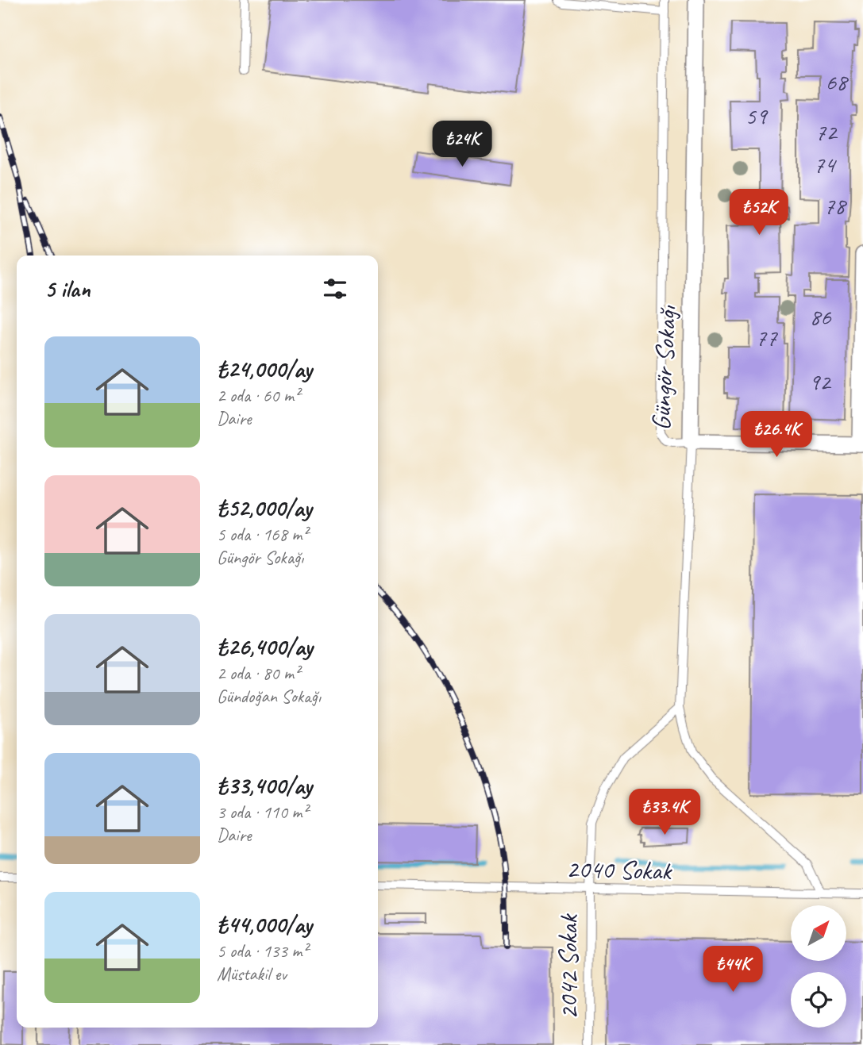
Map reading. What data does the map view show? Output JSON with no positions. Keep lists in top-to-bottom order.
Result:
{
  "streets": {
    "street": ["Güngör Sokağı"],
    "lane": ["2040 Sokak", "2042 Sokak"]
  },
  "crossings": [
    ["2040 Sokak", "2042 Sokak"]
  ],
  "house_numbers": [
    "68",
    "59",
    "72",
    "74",
    "78",
    "86",
    "77",
    "92"
  ],
  "north": "top right",
  "page": {
    "price": [
      "₺24K",
      "₺52K",
      "₺26.4K",
      "₺33.4K",
      "₺44K"
    ],
    "heading": "5 ilan",
    "list": [
      {
        "name": "₺24,000/ay",
        "note": "2 oda · 60 m² · Daire"
      },
      {
        "name": "₺52,000/ay",
        "note": "5 oda · 168 m² · Güngör Sokağı"
      },
      {
        "name": "₺26,400/ay",
        "note": "2 oda · 80 m² · Gündoğan Sokağı"
      },
      {
        "name": "₺33,400/ay",
        "note": "3 oda · 110 m² · Daire"
      },
      {
        "name": "₺44,000/ay",
        "note": "5 oda · 133 m² · Müstakil ev"
      }
    ]
  }
}
